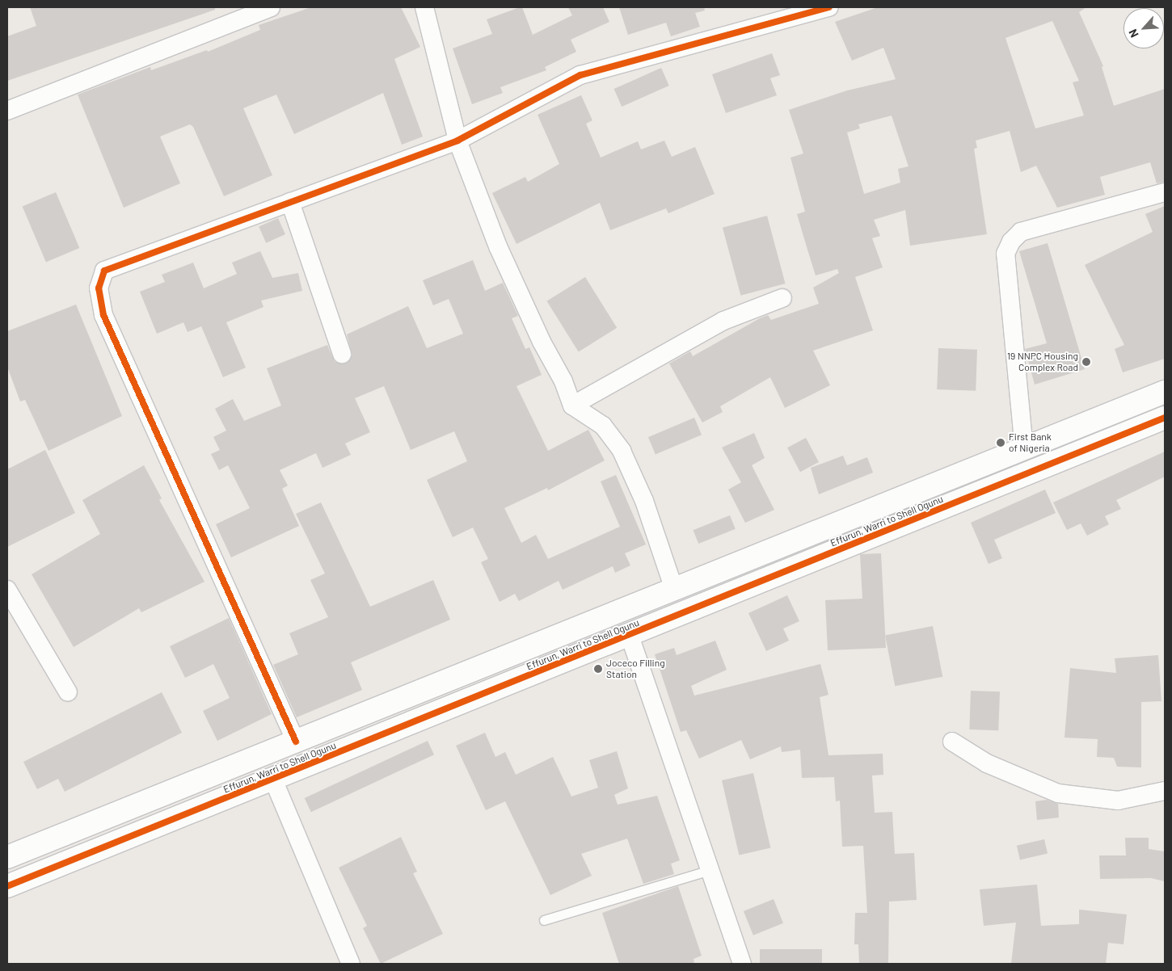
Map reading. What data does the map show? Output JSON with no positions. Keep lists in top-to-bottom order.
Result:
{
  "streets": {
    "street": ["Effurun, Warri to Shell Ogunu"]
  },
  "places": ["19 NNPC Housing Complex Road", "First Bank of Nigeria", "Joceco Filling Station"],
  "north": "bottom left"
}
